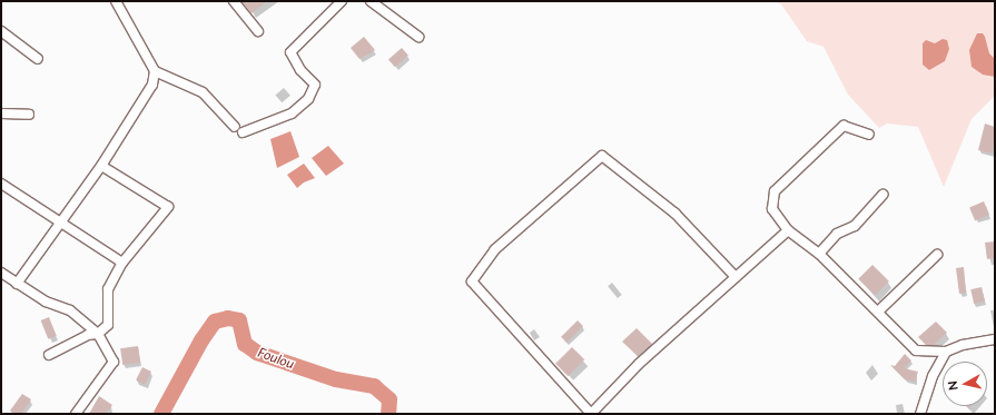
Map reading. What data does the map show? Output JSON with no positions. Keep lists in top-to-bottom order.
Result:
{
  "water": ["Foulou"],
  "north": "left"
}
